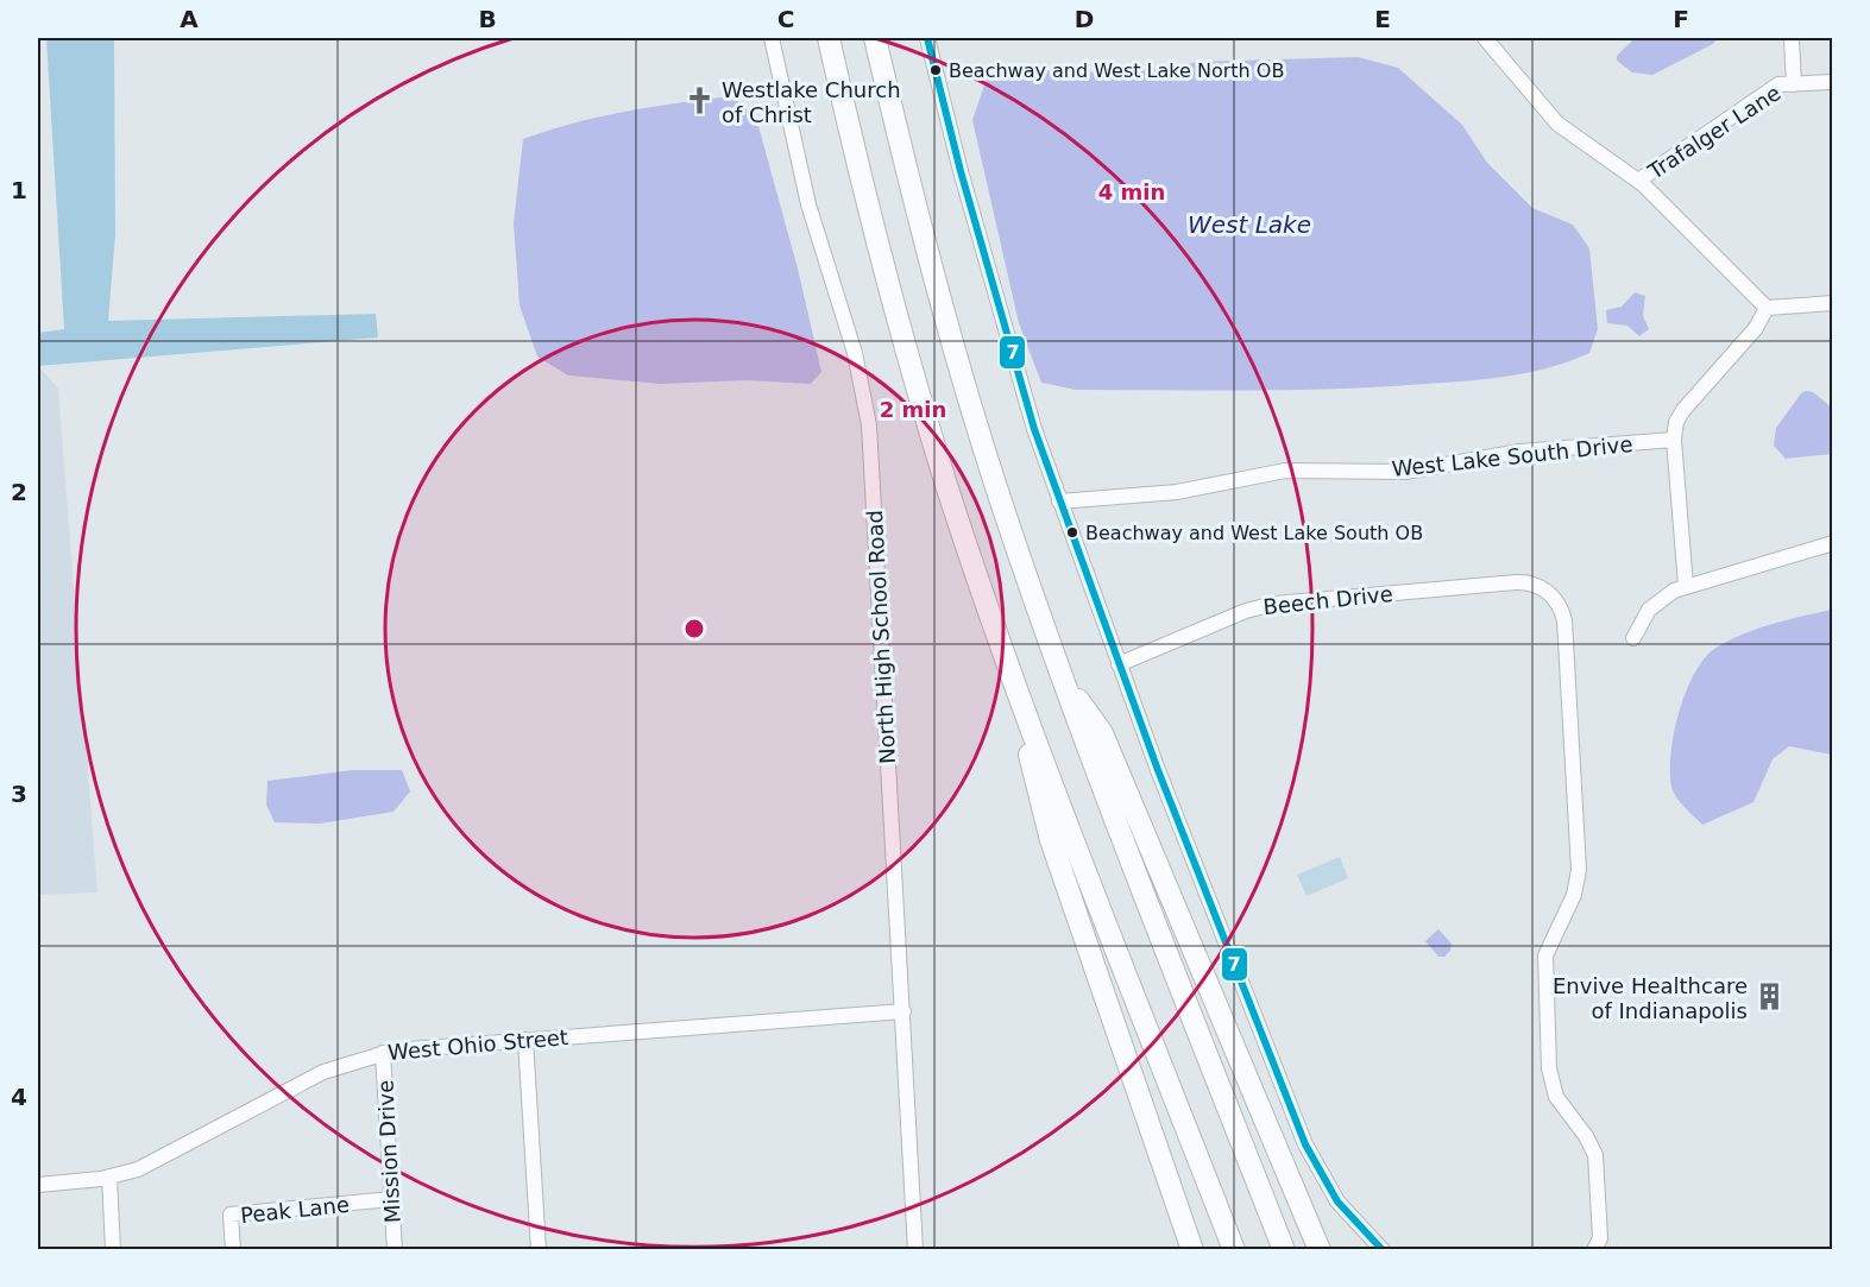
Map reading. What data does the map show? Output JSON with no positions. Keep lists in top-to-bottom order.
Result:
{
  "streets": {
    "street": [
      "Trafalger Lane",
      "West Lake South Drive",
      "Beech Drive",
      "North High School Road",
      "West Ohio Street",
      "Mission Drive",
      "Peak Lane"
    ]
  },
  "crossings": [
    ["North High School Road", "West Ohio Street"],
    ["West Ohio Street", "Mission Drive"],
    ["Mission Drive", "Peak Lane"]
  ],
  "water": ["West Lake"],
  "places": {
    "other": ["Beachway and West Lake North OB", "Beachway and West Lake South OB"],
    "church": ["Westlake Church of Christ"],
    "building": ["Envive Healthcare of Indianapolis"]
  },
  "lines": ["transit line 7"],
  "grid": {
    "columns": [
      "A",
      "B",
      "C",
      "D",
      "E",
      "F"
    ],
    "rows": [
      "1",
      "2",
      "3",
      "4"
    ]
  },
  "rings": ["4 min", "2 min"]
}
